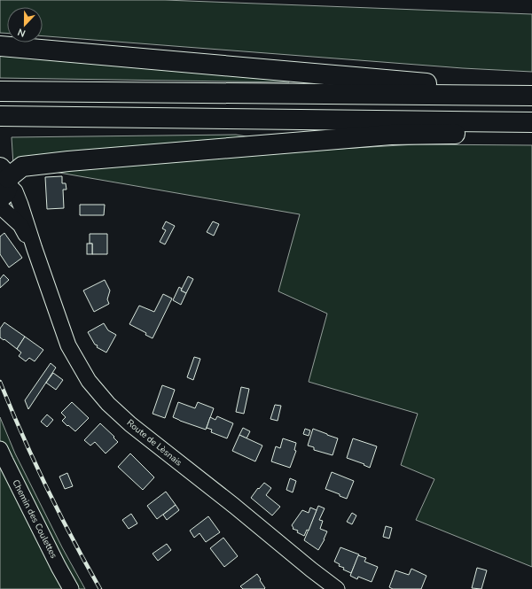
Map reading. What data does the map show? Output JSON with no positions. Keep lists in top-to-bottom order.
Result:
{
  "streets": {
    "street": ["Route de Lèsnais", "Chemin des Coulettes"]
  },
  "north": "bottom"
}
